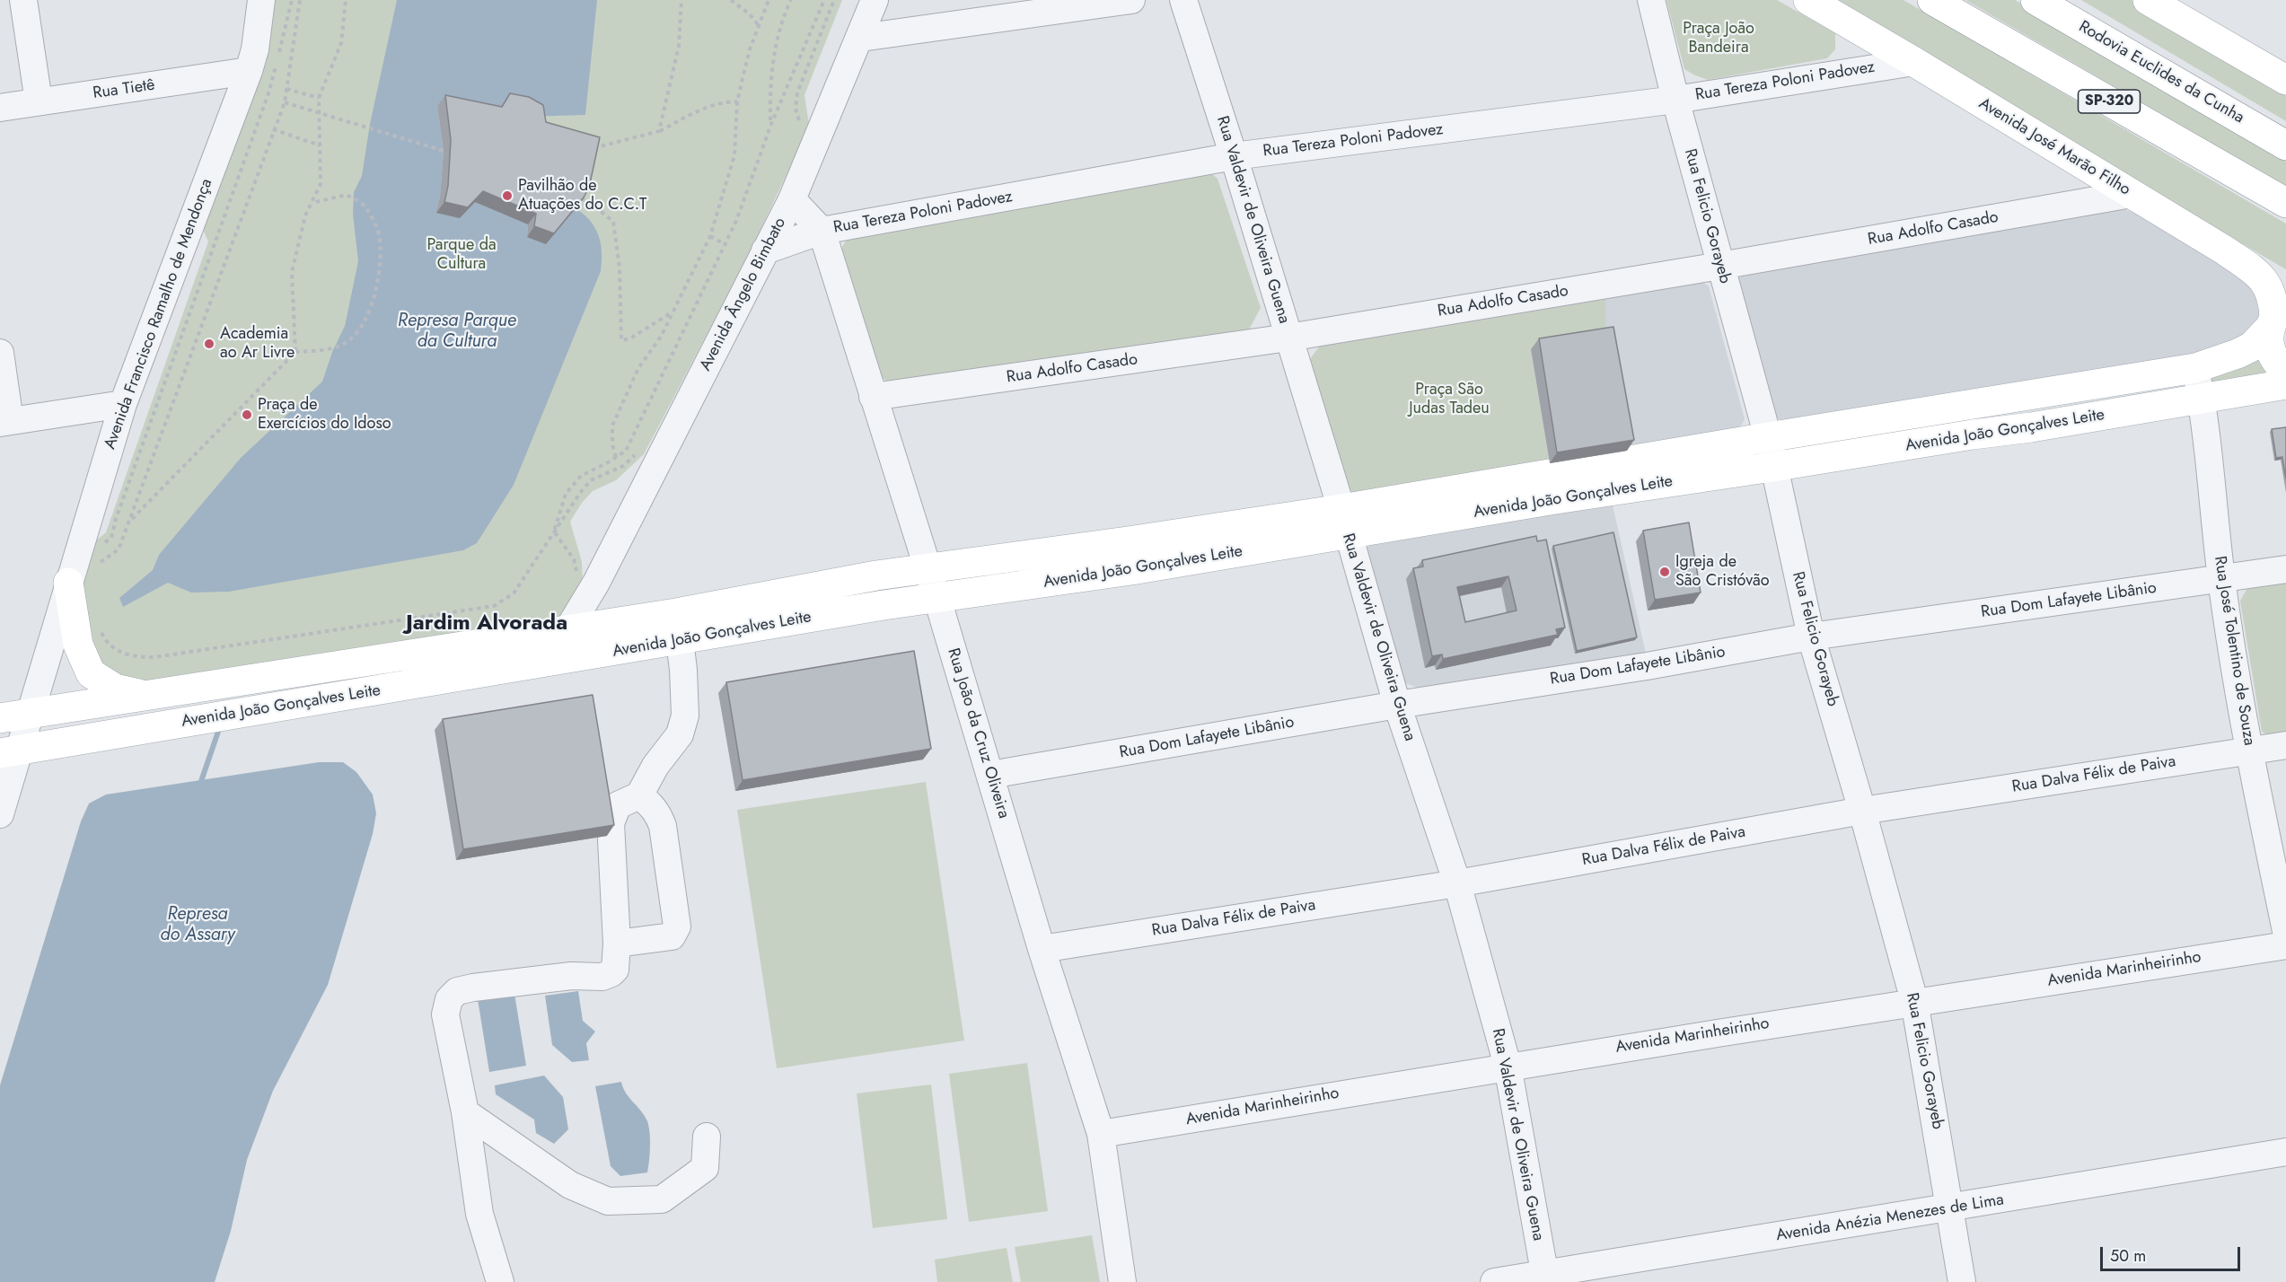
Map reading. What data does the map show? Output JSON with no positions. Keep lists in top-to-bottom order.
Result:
{
  "streets": {
    "main road": [
      "Rodovia Euclides da Cunha",
      "SP-320",
      "Avenida José Marão Filho",
      "Avenida João Gonçalves Leite"
    ],
    "street": [
      "Rua Tereza Poloni Padovez",
      "Rua Tietê",
      "Rua Felicio Gorayeb",
      "Rua Valdevir de Oliveira Guena",
      "Rua Adolfo Casado",
      "Avenida Ângelo Bimbato",
      "Avenida Francisco Ramalho de Mendonça",
      "Rua Dom Lafayete Libânio",
      "Rua José Tolentino de Souza",
      "Rua João da Cruz Oliveira",
      "Rua Dalva Félix de Paiva",
      "Avenida Marinheirinho",
      "Avenida Anézia Menezes de Lima"
    ]
  },
  "crossings": [
    ["Rua Tereza Poloni Padovez", "Avenida José Marão Filho"],
    ["Rua Tereza Poloni Padovez", "Rua Felicio Gorayeb"],
    ["Rua Tereza Poloni Padovez", "Rua Valdevir de Oliveira Guena"],
    ["Rua Tereza Poloni Padovez", "Avenida Ângelo Bimbato"],
    ["Rua Tereza Poloni Padovez", "Rua João da Cruz Oliveira"],
    ["Rua Tietê", "Avenida Francisco Ramalho de Mendonça"],
    ["Avenida José Marão Filho", "Rua Adolfo Casado"],
    ["Avenida José Marão Filho", "Avenida João Gonçalves Leite"],
    ["Rua Felicio Gorayeb", "Rua Adolfo Casado"],
    ["Rua Felicio Gorayeb", "Avenida João Gonçalves Leite"],
    ["Rua Felicio Gorayeb", "Rua Dom Lafayete Libânio"],
    ["Rua Felicio Gorayeb", "Rua Dalva Félix de Paiva"],
    ["Rua Felicio Gorayeb", "Avenida Marinheirinho"],
    ["Rua Felicio Gorayeb", "Avenida Anézia Menezes de Lima"],
    ["Rua Valdevir de Oliveira Guena", "Rua Adolfo Casado"],
    ["Rua Valdevir de Oliveira Guena", "Avenida João Gonçalves Leite"],
    ["Rua Valdevir de Oliveira Guena", "Rua Dom Lafayete Libânio"],
    ["Rua Valdevir de Oliveira Guena", "Rua Dalva Félix de Paiva"],
    ["Rua Valdevir de Oliveira Guena", "Avenida Marinheirinho"],
    ["Rua Valdevir de Oliveira Guena", "Avenida Anézia Menezes de Lima"],
    ["Rua Adolfo Casado", "Rua João da Cruz Oliveira"],
    ["Avenida Ângelo Bimbato", "Avenida João Gonçalves Leite"],
    ["Avenida Ângelo Bimbato", "Rua João da Cruz Oliveira"],
    ["Avenida Francisco Ramalho de Mendonça", "Avenida João Gonçalves Leite"],
    ["Avenida João Gonçalves Leite", "Rua José Tolentino de Souza"],
    ["Avenida João Gonçalves Leite", "Rua João da Cruz Oliveira"],
    ["Rua Dom Lafayete Libânio", "Rua José Tolentino de Souza"],
    ["Rua Dom Lafayete Libânio", "Rua João da Cruz Oliveira"],
    ["Rua José Tolentino de Souza", "Rua Dalva Félix de Paiva"],
    ["Rua João da Cruz Oliveira", "Rua Dalva Félix de Paiva"],
    ["Rua João da Cruz Oliveira", "Avenida Marinheirinho"]
  ],
  "districts": ["Jardim Alvorada"],
  "water": ["Represa Parque da Cultura", "Represa do Assary"],
  "parks": ["Praça João Bandeira", "Parque da Cultura", "Praça São Judas Tadeu"],
  "places": [
    "Pavilhão de Atuações do C.C.T",
    "Academia ao Ar Livre",
    "Praça de Exercícios do Idoso",
    "Igreja de São Cristóvão"
  ],
  "scale_bar": "50 m"
}
